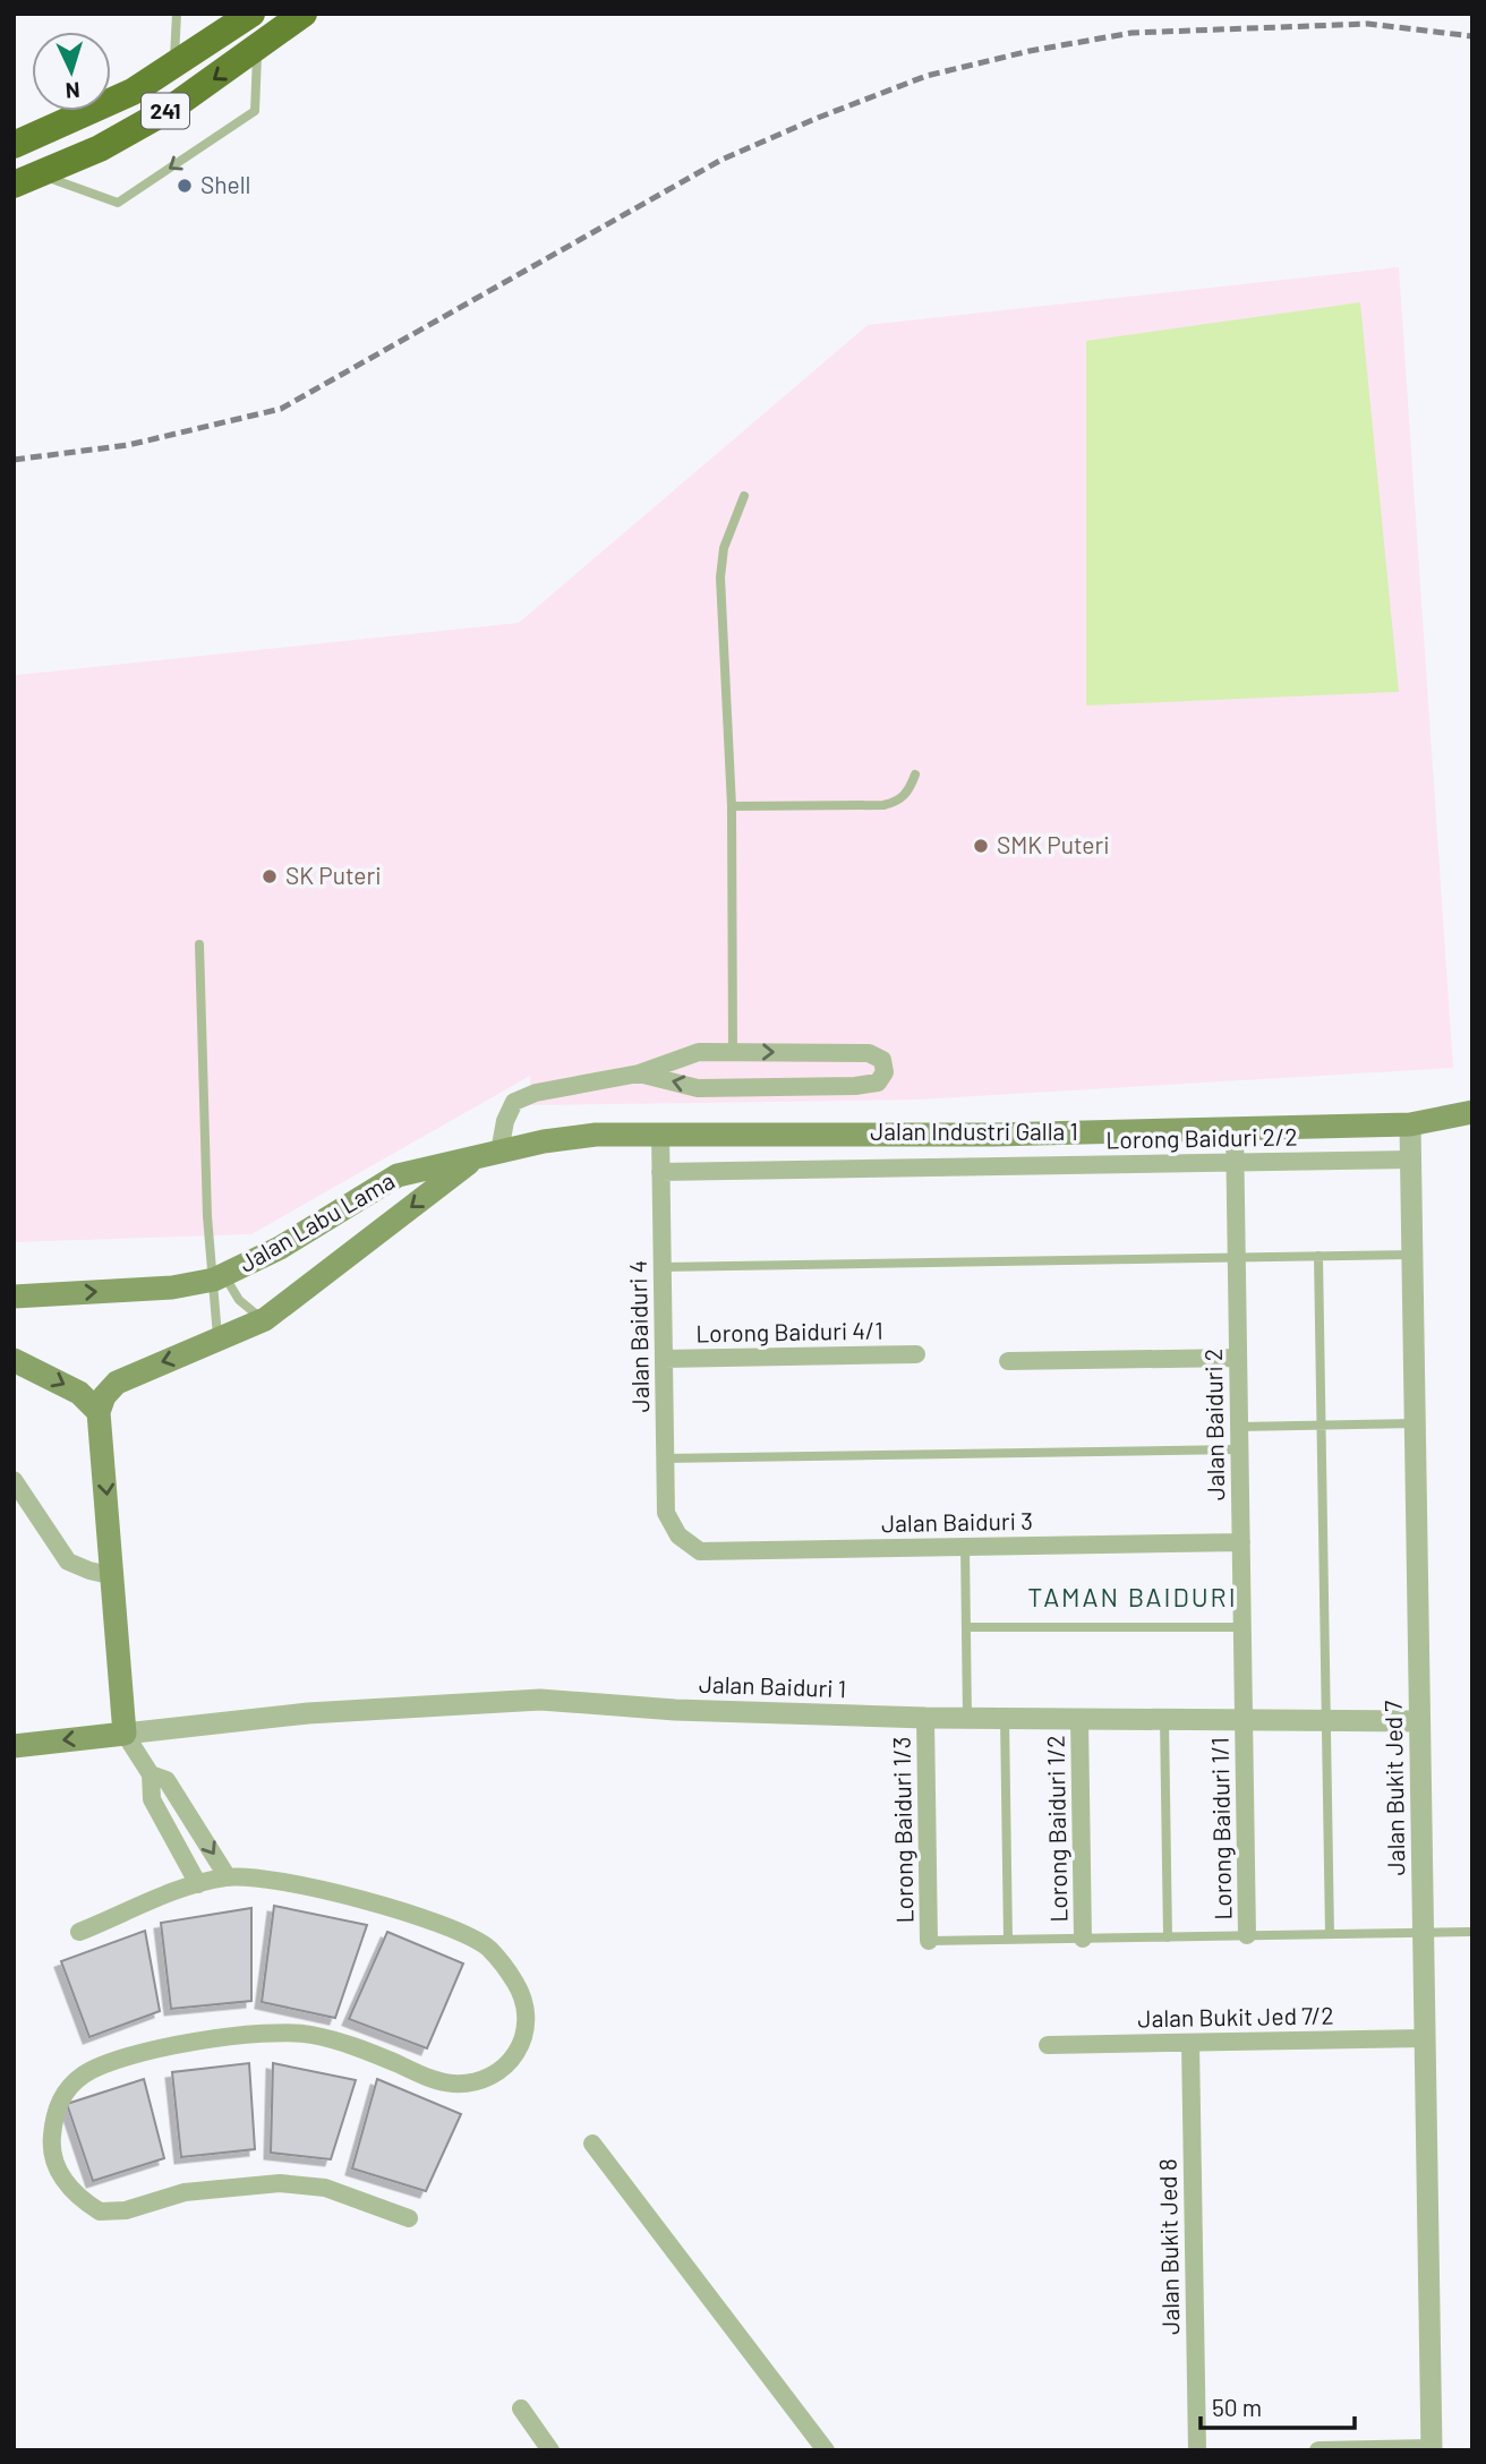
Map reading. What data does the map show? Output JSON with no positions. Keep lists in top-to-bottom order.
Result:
{
  "streets": {
    "highway": ["241"],
    "main road": ["Jalan Industri Galla 1", "Jalan Labu Lama"],
    "street": [
      "Lorong Baiduri 2/2",
      "Lorong Baiduri 4/1",
      "Jalan Baiduri 4",
      "Jalan Baiduri 2",
      "Jalan Baiduri 3",
      "Jalan Baiduri 1",
      "Jalan Bukit Jed 7",
      "Lorong Baiduri 1/2",
      "Lorong Baiduri 1/1",
      "Lorong Baiduri 1/3",
      "Jalan Bukit Jed 7/2",
      "Jalan Bukit Jed 8"
    ]
  },
  "crossings": [
    ["Jalan Industri Galla 1", "Jalan Labu Lama"],
    ["Jalan Industri Galla 1", "Jalan Baiduri 4"],
    ["Jalan Industri Galla 1", "Jalan Baiduri 2"],
    ["Jalan Industri Galla 1", "Jalan Bukit Jed 7"],
    ["Lorong Baiduri 2/2", "Jalan Baiduri 4"],
    ["Lorong Baiduri 2/2", "Jalan Baiduri 2"],
    ["Lorong Baiduri 2/2", "Jalan Bukit Jed 7"],
    ["Lorong Baiduri 4/1", "Jalan Baiduri 4"],
    ["Jalan Baiduri 4", "Jalan Baiduri 3"],
    ["Jalan Baiduri 2", "Jalan Baiduri 3"],
    ["Jalan Baiduri 2", "Jalan Baiduri 1"],
    ["Jalan Baiduri 2", "Lorong Baiduri 1/1"],
    ["Jalan Baiduri 1", "Jalan Bukit Jed 7"],
    ["Jalan Baiduri 1", "Lorong Baiduri 1/2"],
    ["Jalan Baiduri 1", "Lorong Baiduri 1/1"],
    ["Jalan Baiduri 1", "Lorong Baiduri 1/3"],
    ["Jalan Bukit Jed 7", "Jalan Bukit Jed 7/2"],
    ["Jalan Bukit Jed 7/2", "Jalan Bukit Jed 8"]
  ],
  "one_way": ["Jalan Labu Lama"],
  "districts": ["TAMAN BAIDURI"],
  "places": ["Shell", "SMK Puteri", "SK Puteri"],
  "scale_bar": "50 m",
  "north": "bottom"
}
